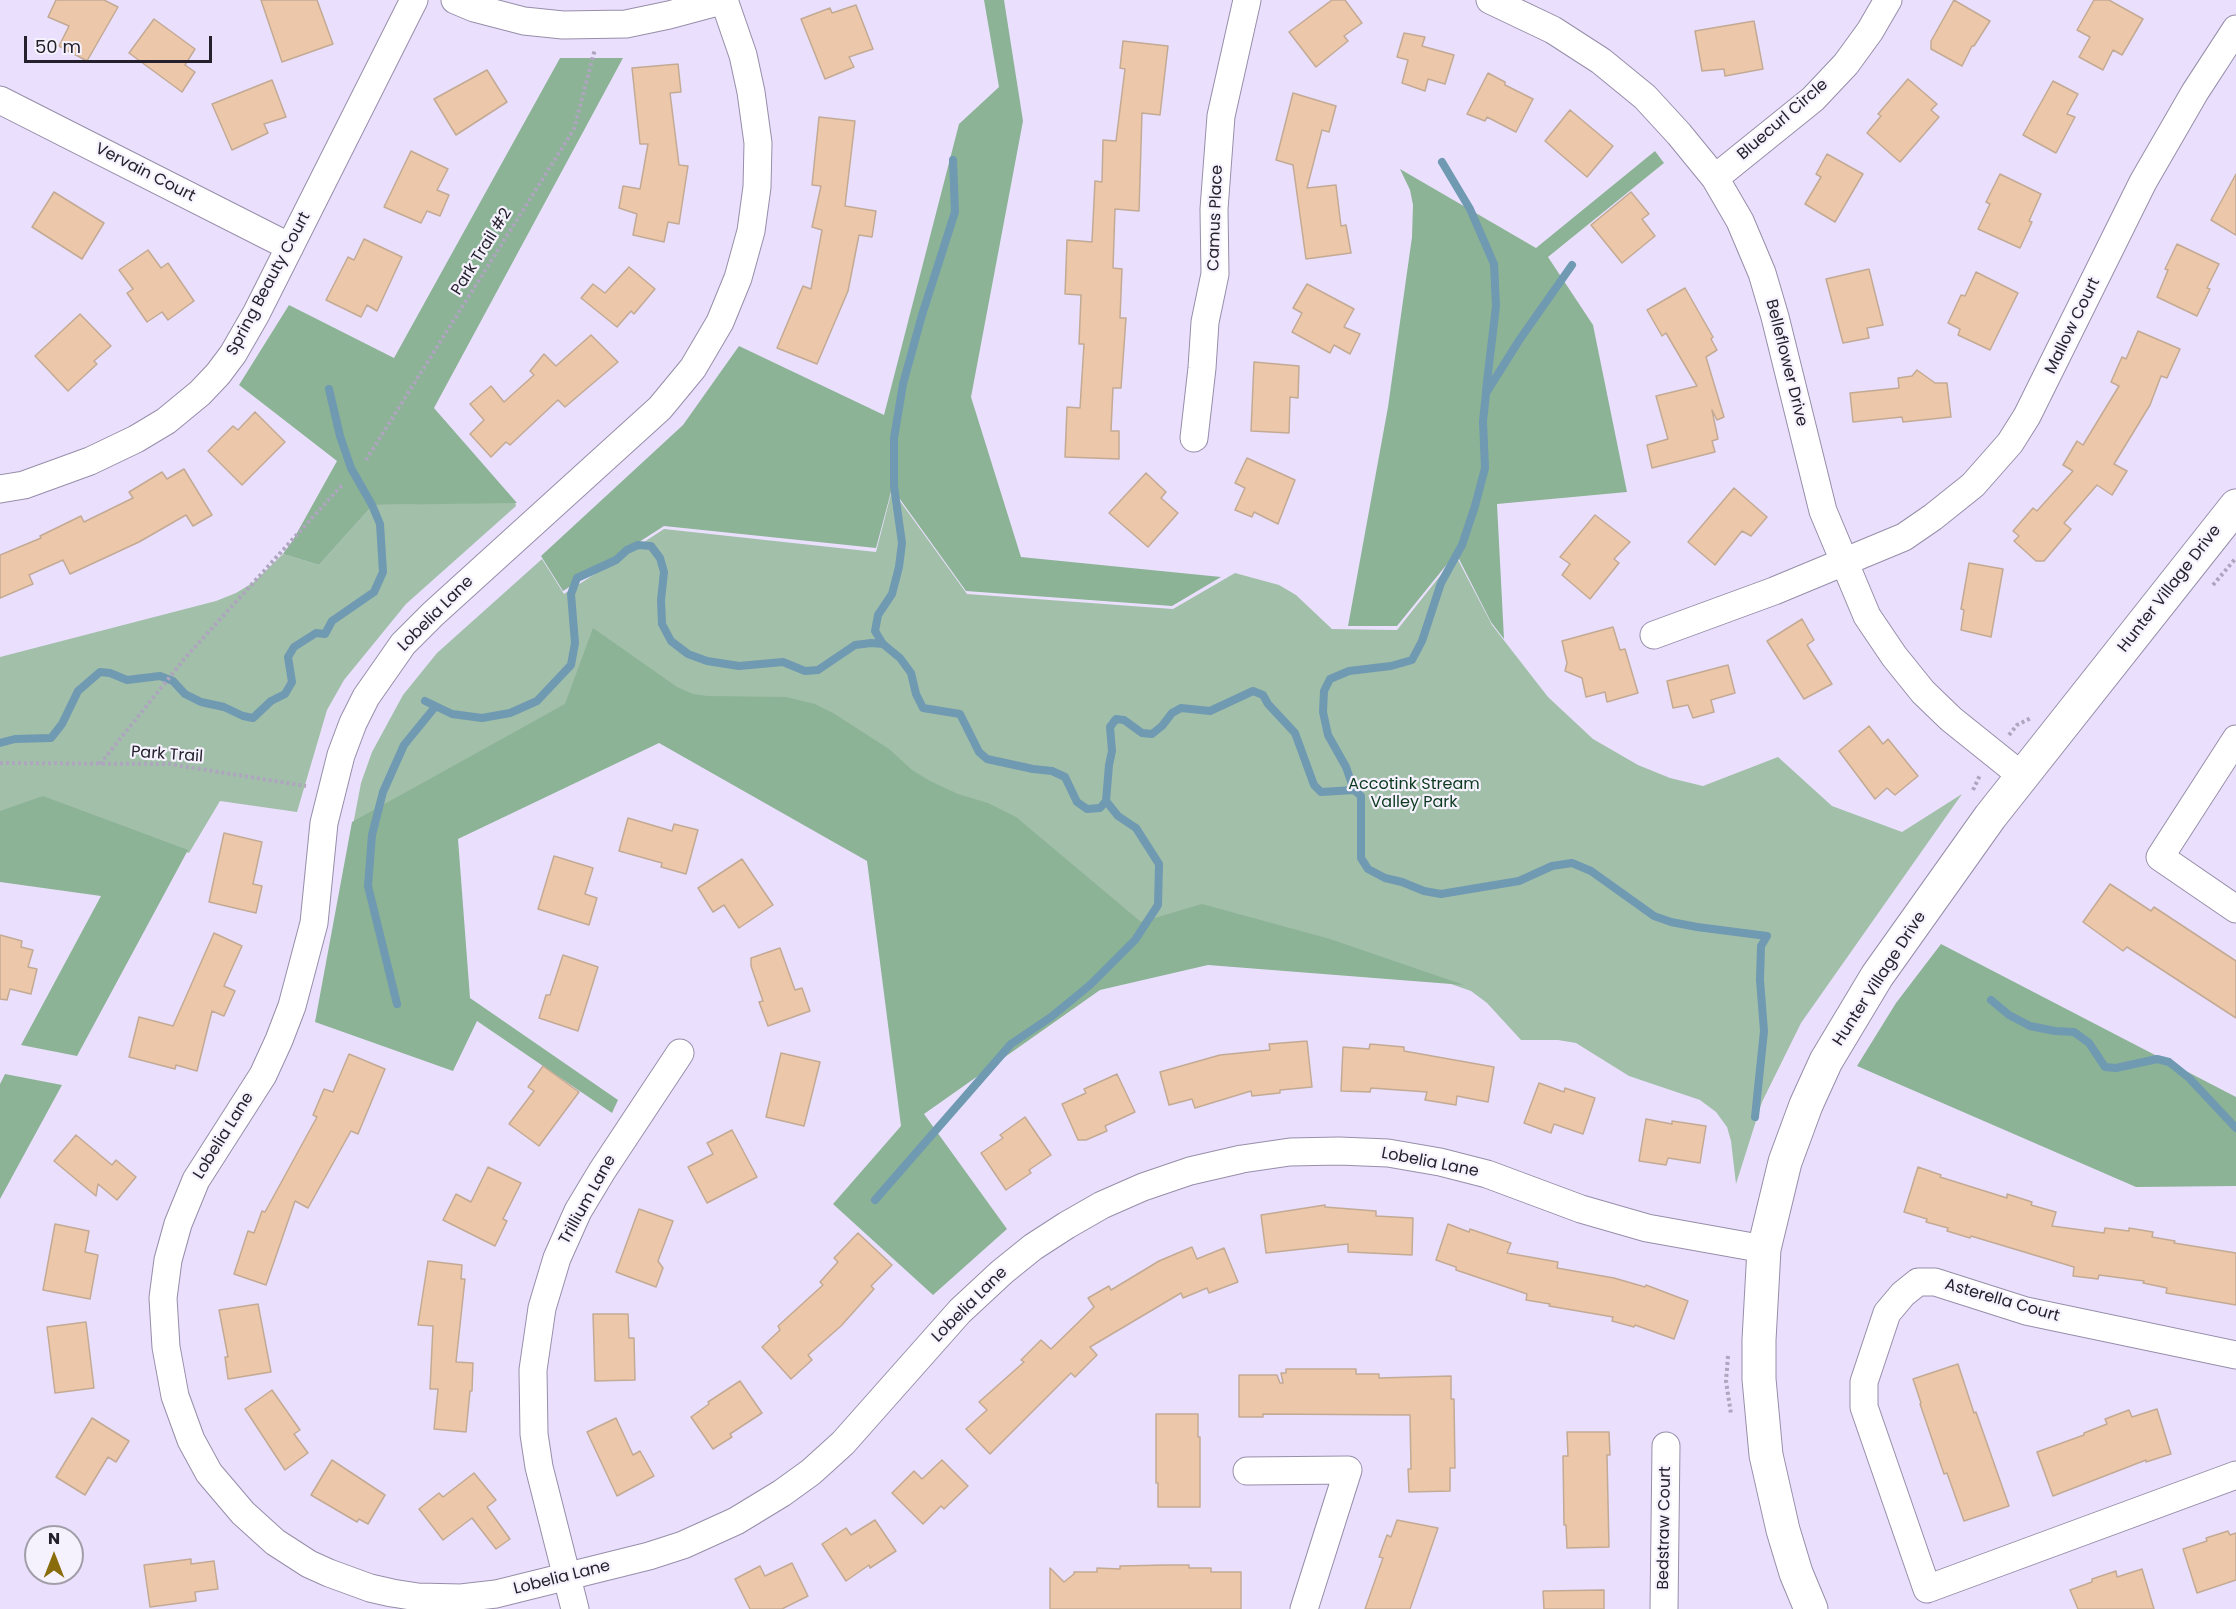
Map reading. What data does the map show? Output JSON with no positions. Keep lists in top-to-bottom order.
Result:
{
  "streets": {
    "street": [
      "Bluecurl Circle",
      "Vervain Court",
      "Camus Place",
      "Spring Beauty Court",
      "Mallow Court",
      "Belleflower Drive",
      "Hunter Village Drive",
      "Lobelia Lane",
      "Trillium Lane",
      "Asterella Court",
      "Bedstraw Court"
    ],
    "path": ["Park Trail #2", "Park Trail"]
  },
  "crossings": [
    ["Bluecurl Circle", "Belleflower Drive"],
    ["Vervain Court", "Spring Beauty Court"],
    ["Mallow Court", "Belleflower Drive"],
    ["Belleflower Drive", "Hunter Village Drive"],
    ["Hunter Village Drive", "Lobelia Lane"],
    ["Lobelia Lane", "Park Trail"],
    ["Lobelia Lane", "Trillium Lane"]
  ],
  "parks": ["Accotink Stream Valley Park"],
  "scale_bar": "50 m",
  "north": "top"
}
